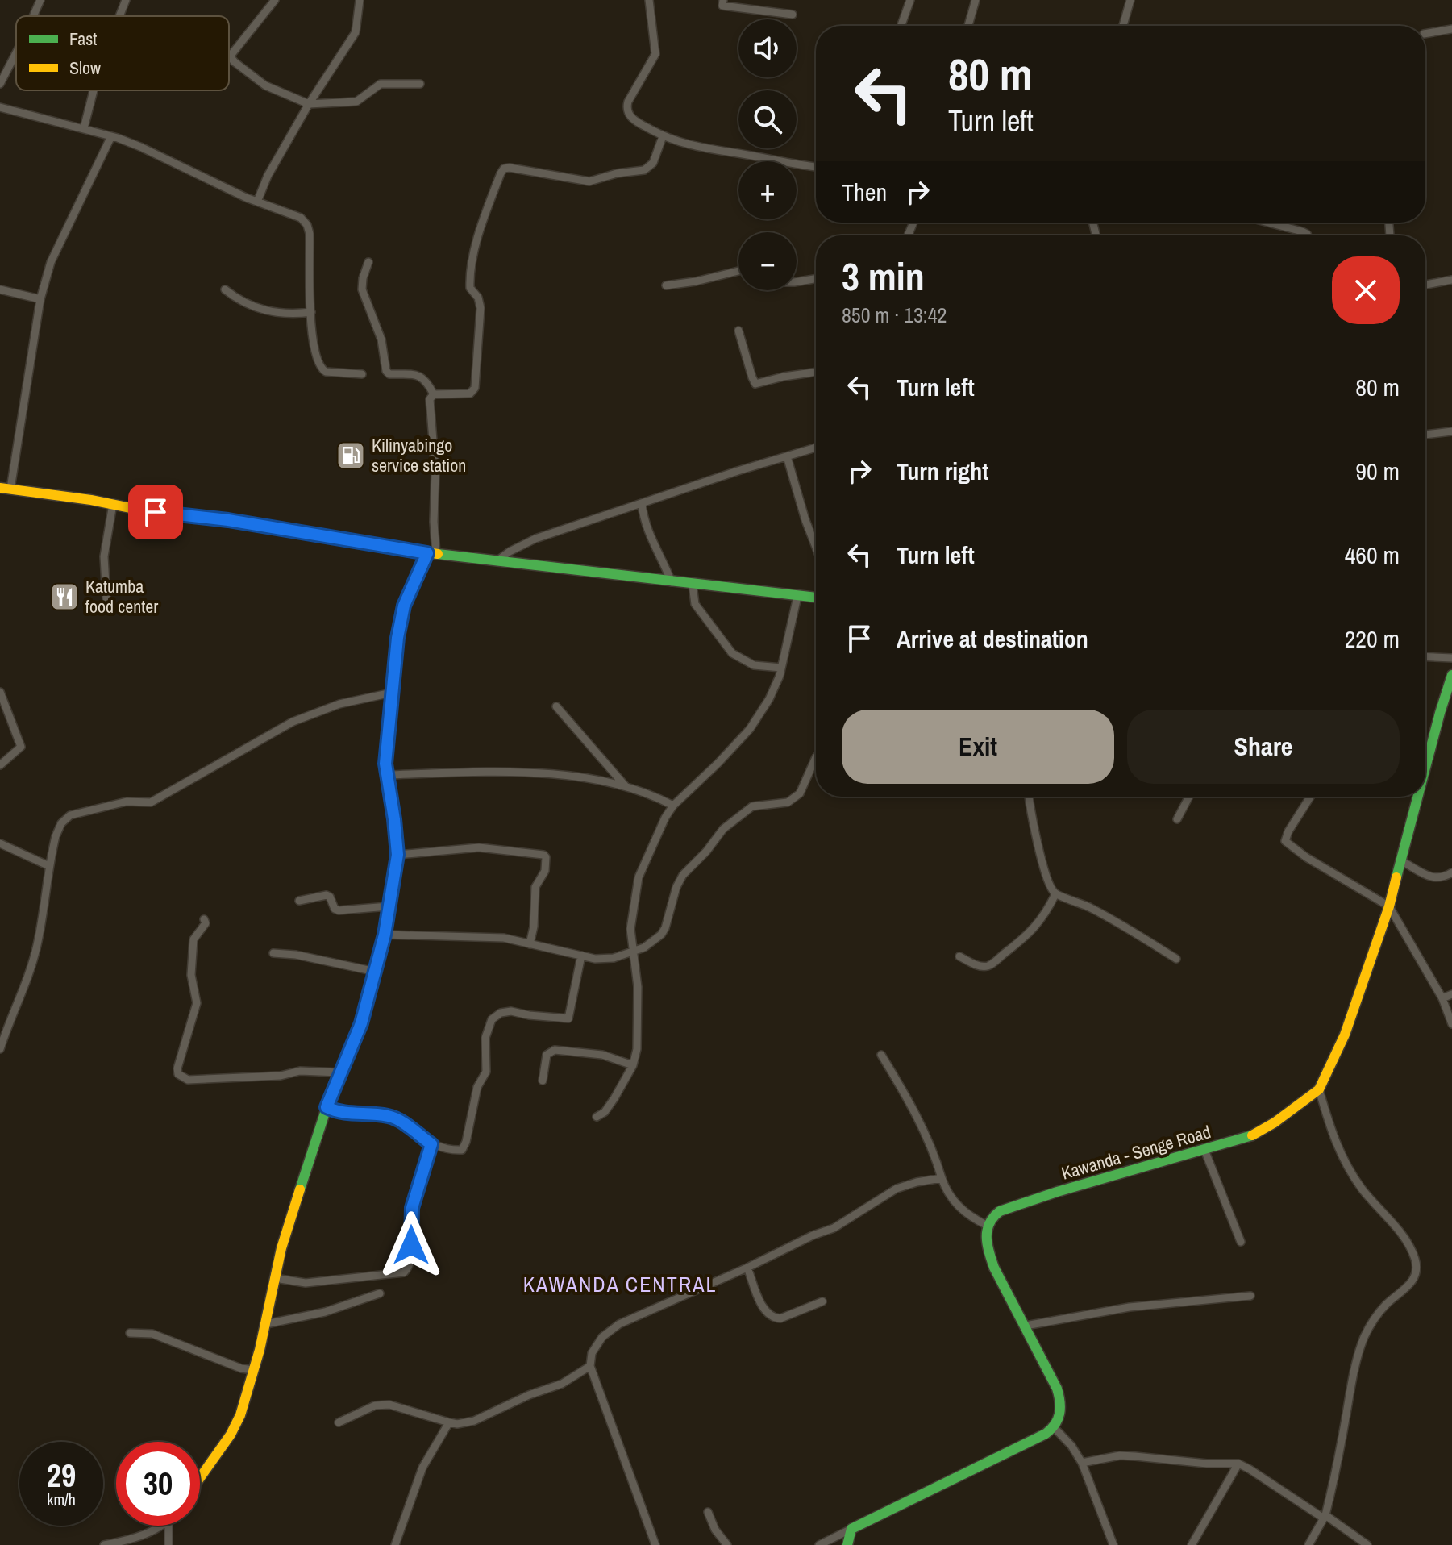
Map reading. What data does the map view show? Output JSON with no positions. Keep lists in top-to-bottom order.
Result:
{
  "streets": {
    "street": ["Kawanda - Senge Road"]
  },
  "districts": ["KAWANDA CENTRAL"],
  "places": {
    "fuel station": ["Kilinyabingo service station"],
    "restaurant": ["Katumba food center"]
  },
  "legend": ["Fast", "Slow"],
  "page": {
    "map_buttons": ["+", "−"],
    "turn": ["80 m", "Turn left"],
    "then": "Then",
    "heading": ["3 min", "850 m · 13:42"],
    "list": [
      {
        "name": "Turn left",
        "value": "80 m"
      },
      {
        "name": "Turn right",
        "value": "90 m"
      },
      {
        "name": "Turn left",
        "value": "460 m"
      },
      {
        "name": "Arrive at destination",
        "value": "220 m"
      }
    ],
    "buttons": ["Exit", "Share"],
    "speed": "29 km/h",
    "limit": "30"
  }
}
